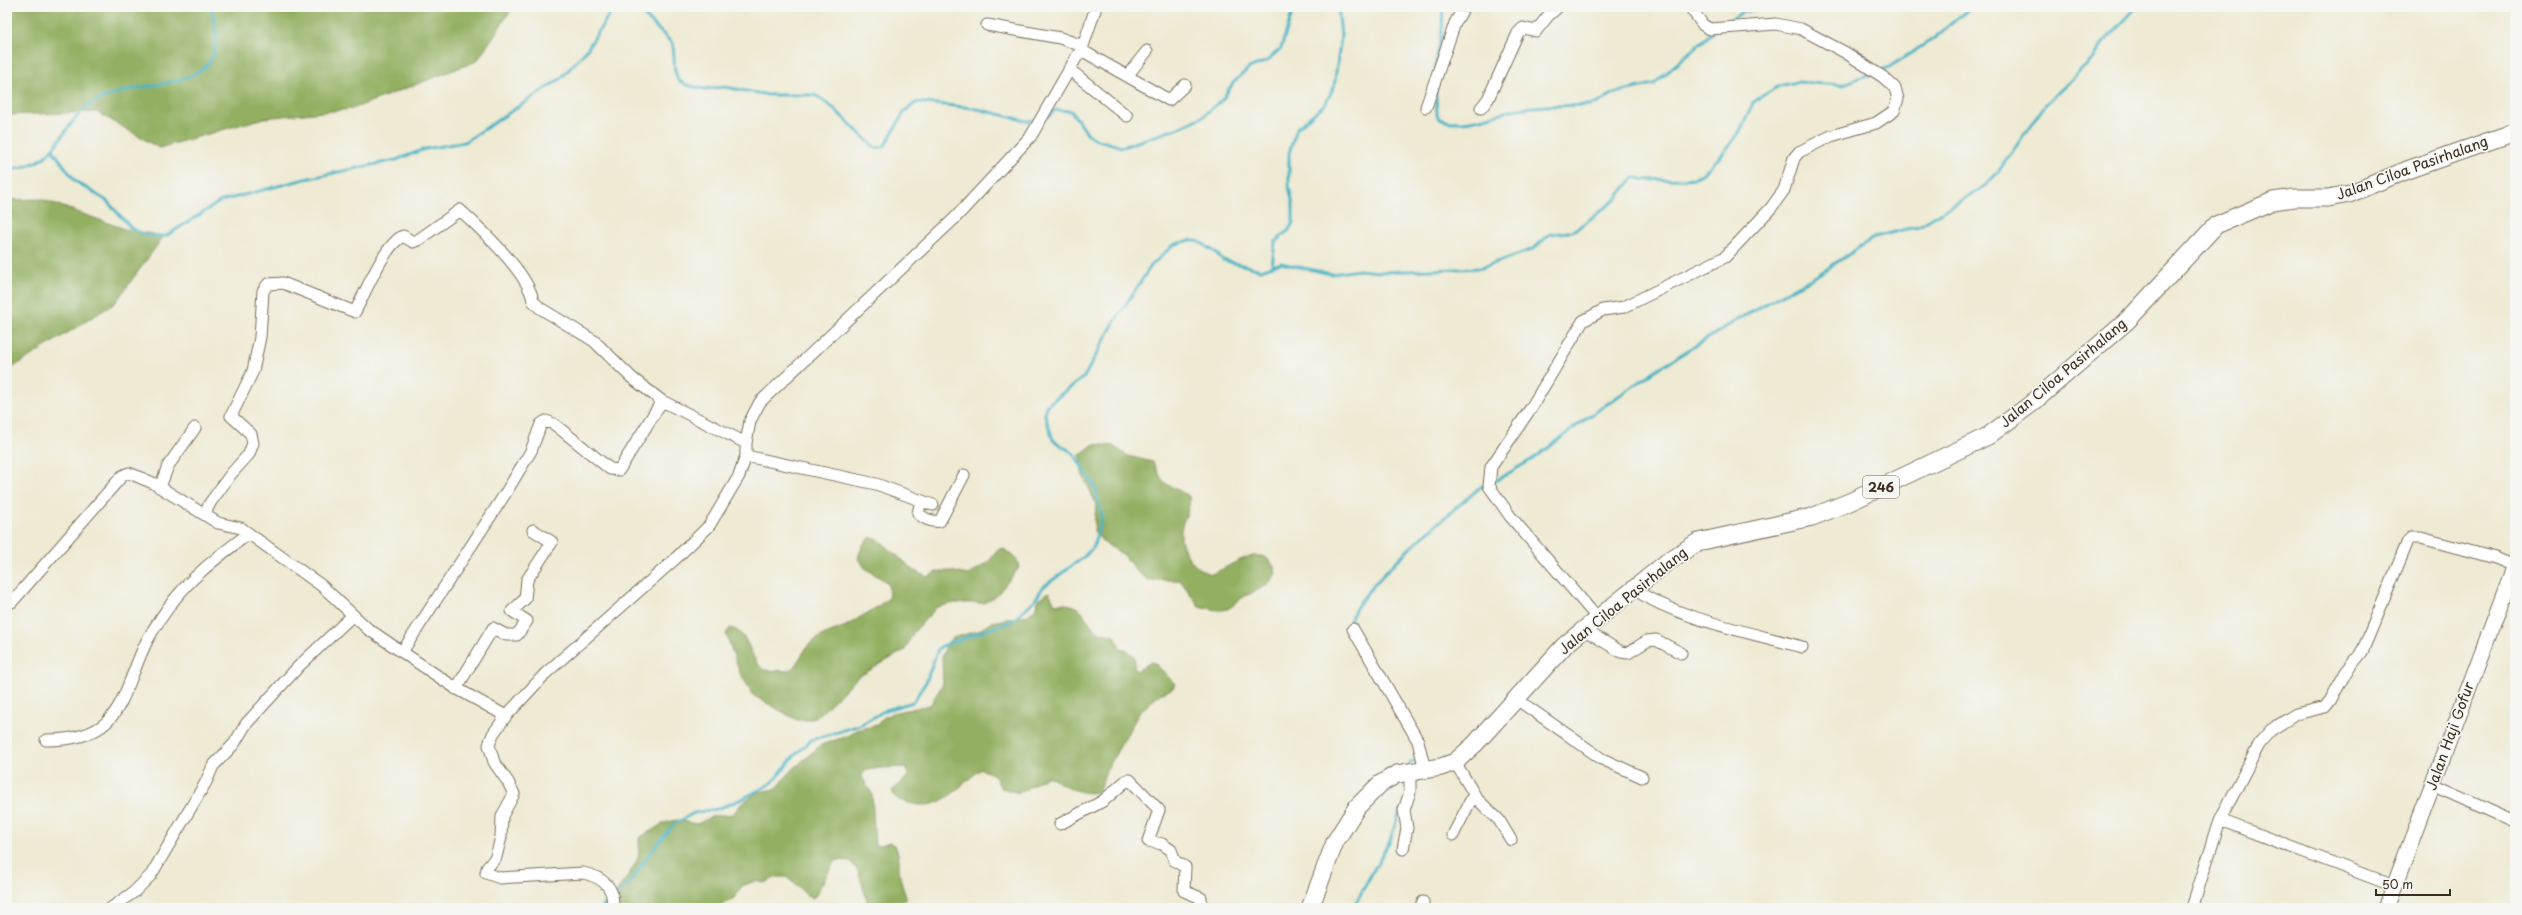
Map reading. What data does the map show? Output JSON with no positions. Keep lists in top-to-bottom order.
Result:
{
  "streets": {
    "main road": ["Jalan Ciloa Pasirhalang", "246"],
    "street": ["Jalan Haji Gofur"]
  },
  "scale_bar": "50 m"
}
